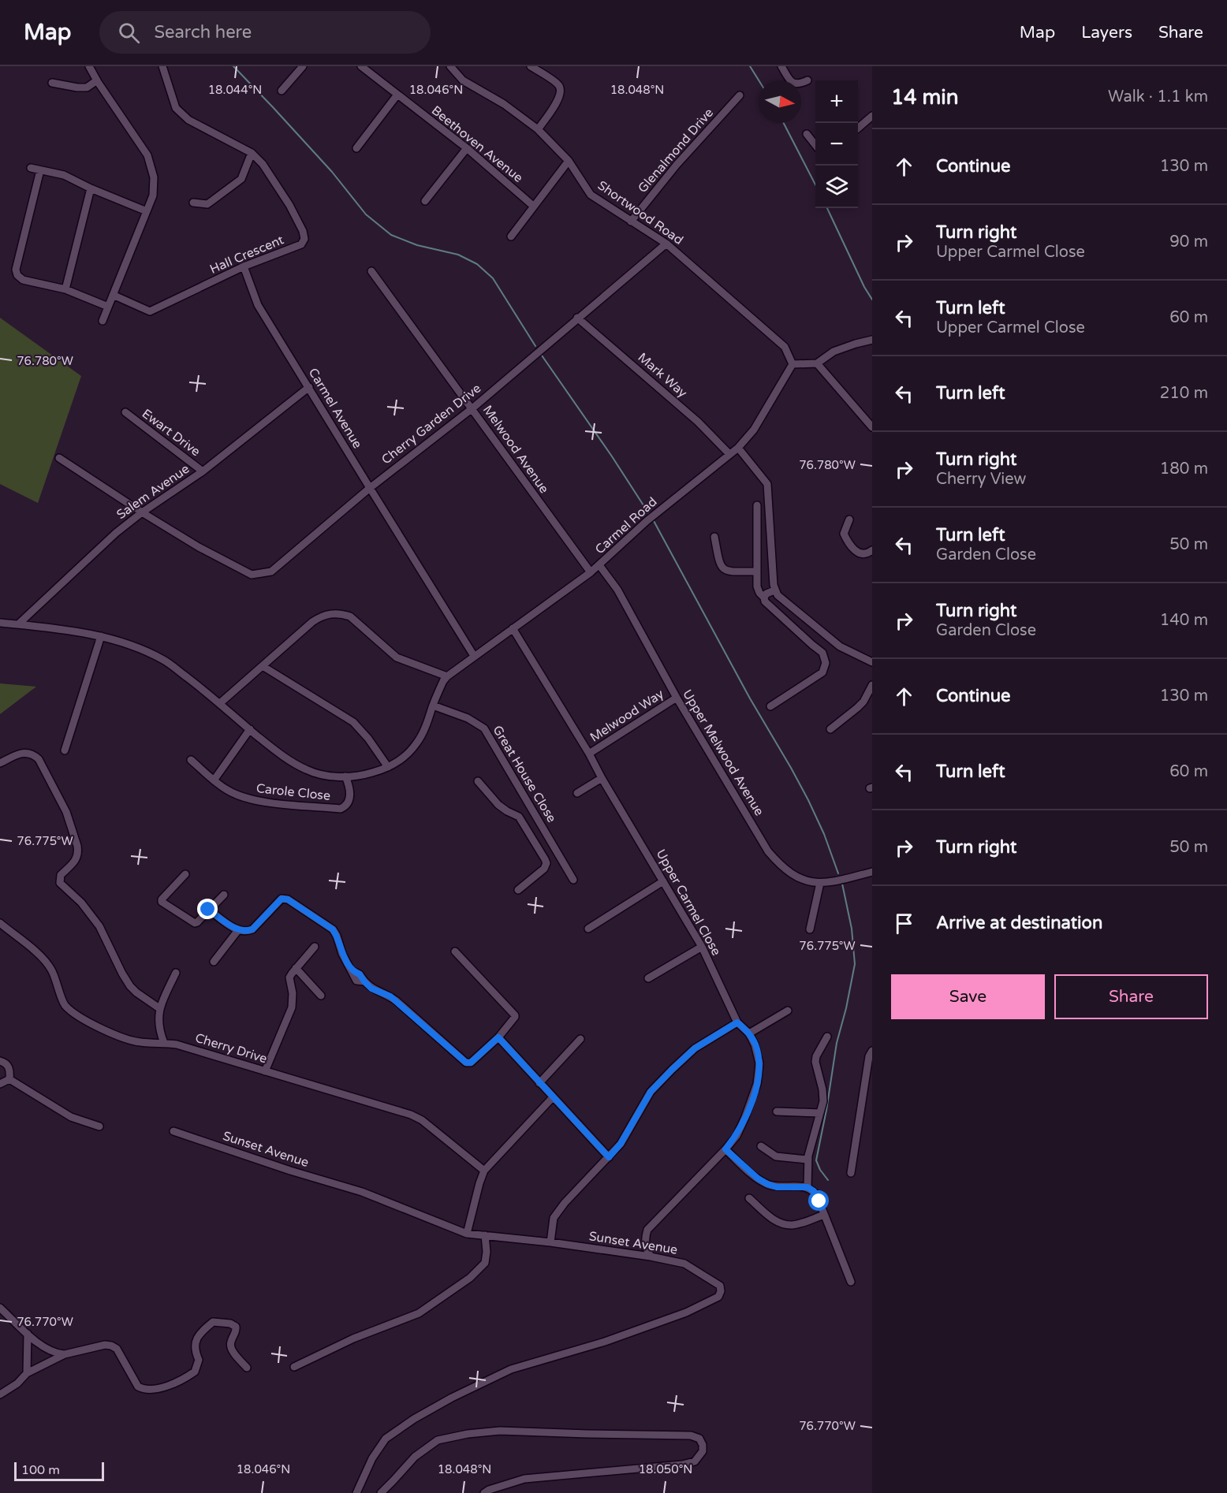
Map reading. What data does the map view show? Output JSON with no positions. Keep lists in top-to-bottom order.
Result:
{
  "streets": {
    "street": [
      "Beethoven Avenue",
      "Glenalmond Drive",
      "Shortwood Road",
      "Hall Crescent",
      "Mark Way",
      "Carmel Avenue",
      "Cherry Garden Drive",
      "Ewart Drive",
      "Melwood Avenue",
      "Salem Avenue",
      "Carmel Road",
      "Melwood Way",
      "Upper Melwood Avenue",
      "Great House Close",
      "Carole Close",
      "Upper Carmel Close",
      "Cherry Drive",
      "Sunset Avenue"
    ]
  },
  "crossings": [
    ["Glenalmond Drive", "Shortwood Road"],
    ["Shortwood Road", "Cherry Garden Drive"],
    ["Shortwood Road", "Carmel Road"],
    ["Hall Crescent", "Carmel Avenue"],
    ["Mark Way", "Cherry Garden Drive"],
    ["Mark Way", "Carmel Road"],
    ["Carmel Avenue", "Cherry Garden Drive"],
    ["Carmel Avenue", "Salem Avenue"],
    ["Carmel Avenue", "Carmel Road"],
    ["Cherry Garden Drive", "Melwood Avenue"],
    ["Cherry Garden Drive", "Salem Avenue"],
    ["Ewart Drive", "Salem Avenue"],
    ["Melwood Avenue", "Carmel Road"],
    ["Carmel Road", "Upper Melwood Avenue"],
    ["Carmel Road", "Upper Carmel Close"],
    ["Melwood Way", "Upper Melwood Avenue"],
    ["Melwood Way", "Upper Carmel Close"],
    ["Upper Carmel Close", "Sunset Avenue"]
  ],
  "scale_bar": "100 m",
  "north": "right",
  "page": {
    "header": "Map",
    "search": "Search here",
    "nav": ["Map", "Layers", "Share"],
    "heading": ["14 min", "Walk · 1.1 km"],
    "map_buttons": ["+", "−"],
    "list": [
      ["Continue", "130 m"],
      ["Turn right", "Upper Carmel Close", "90 m"],
      ["Turn left", "Upper Carmel Close", "60 m"],
      ["Turn left", "210 m"],
      ["Turn right", "Cherry View", "180 m"],
      ["Turn left", "Garden Close", "50 m"],
      ["Turn right", "Garden Close", "140 m"],
      ["Continue", "130 m"],
      ["Turn left", "60 m"],
      ["Turn right", "50 m"],
      "Arrive at destination"
    ],
    "buttons": ["Save", "Share"],
    "scale": "100 m"
  },
  "coordinates": [
    "18.044°N",
    "18.046°N",
    "18.048°N",
    "76.780°W",
    "76.775°W",
    "76.770°W",
    "18.050°N"
  ]
}
